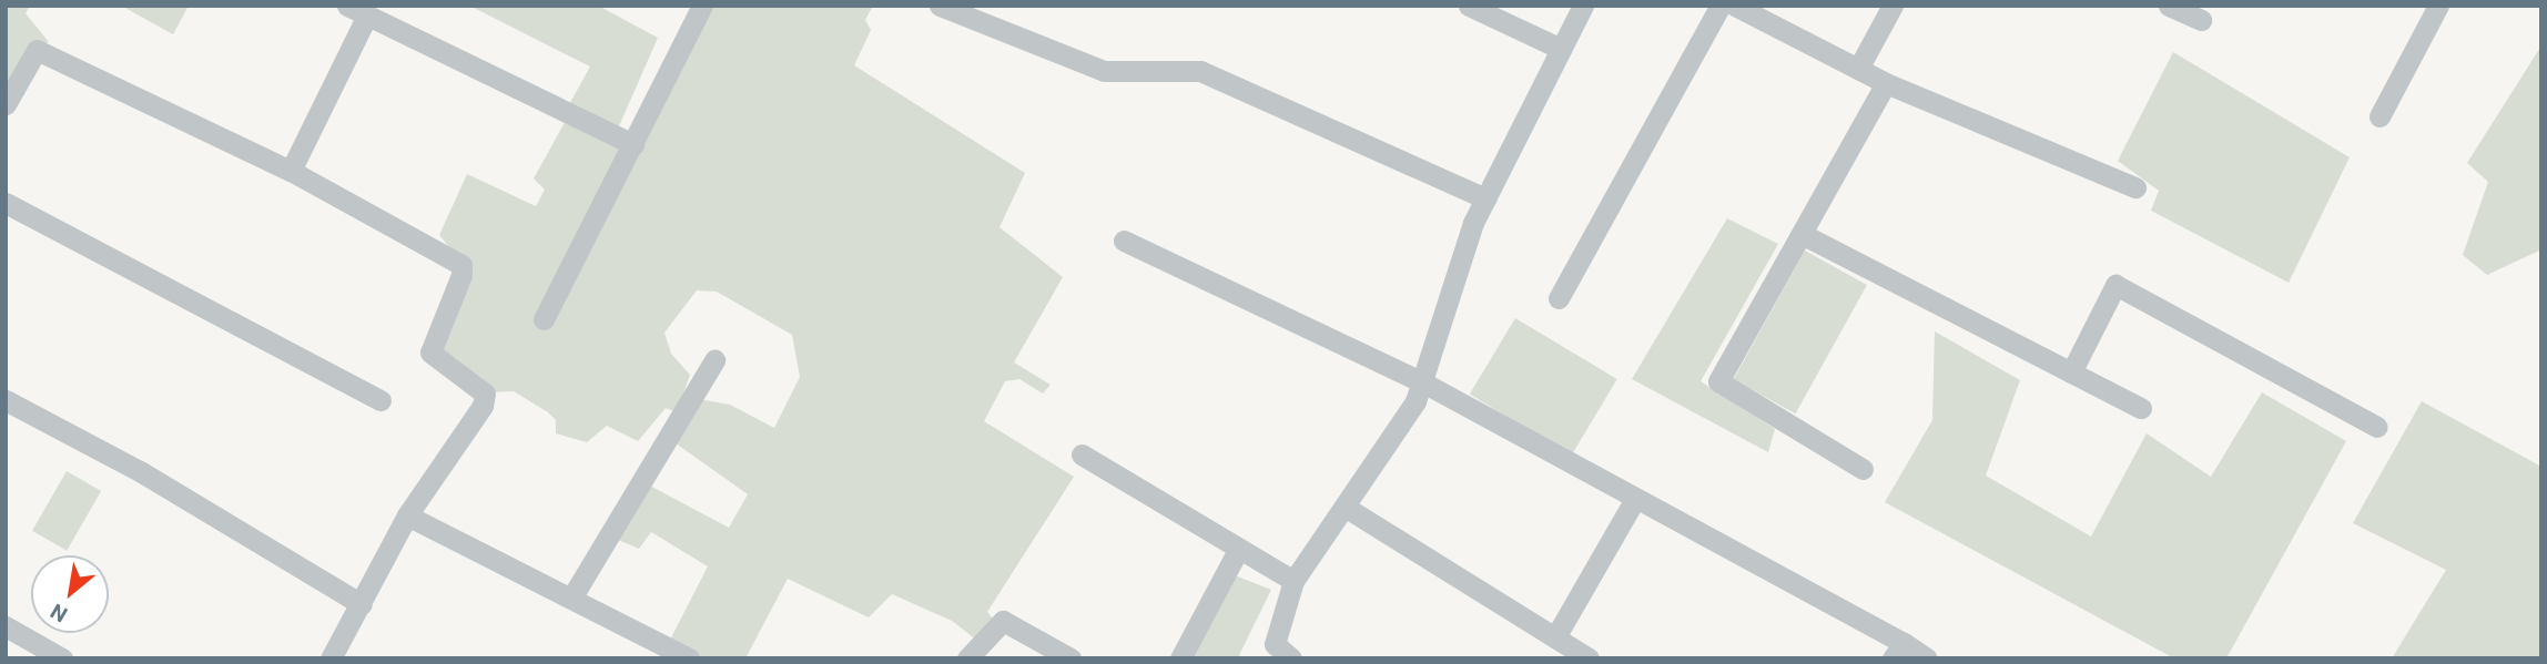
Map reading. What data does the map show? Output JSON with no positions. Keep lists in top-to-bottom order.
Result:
{
  "north": "bottom left"
}
